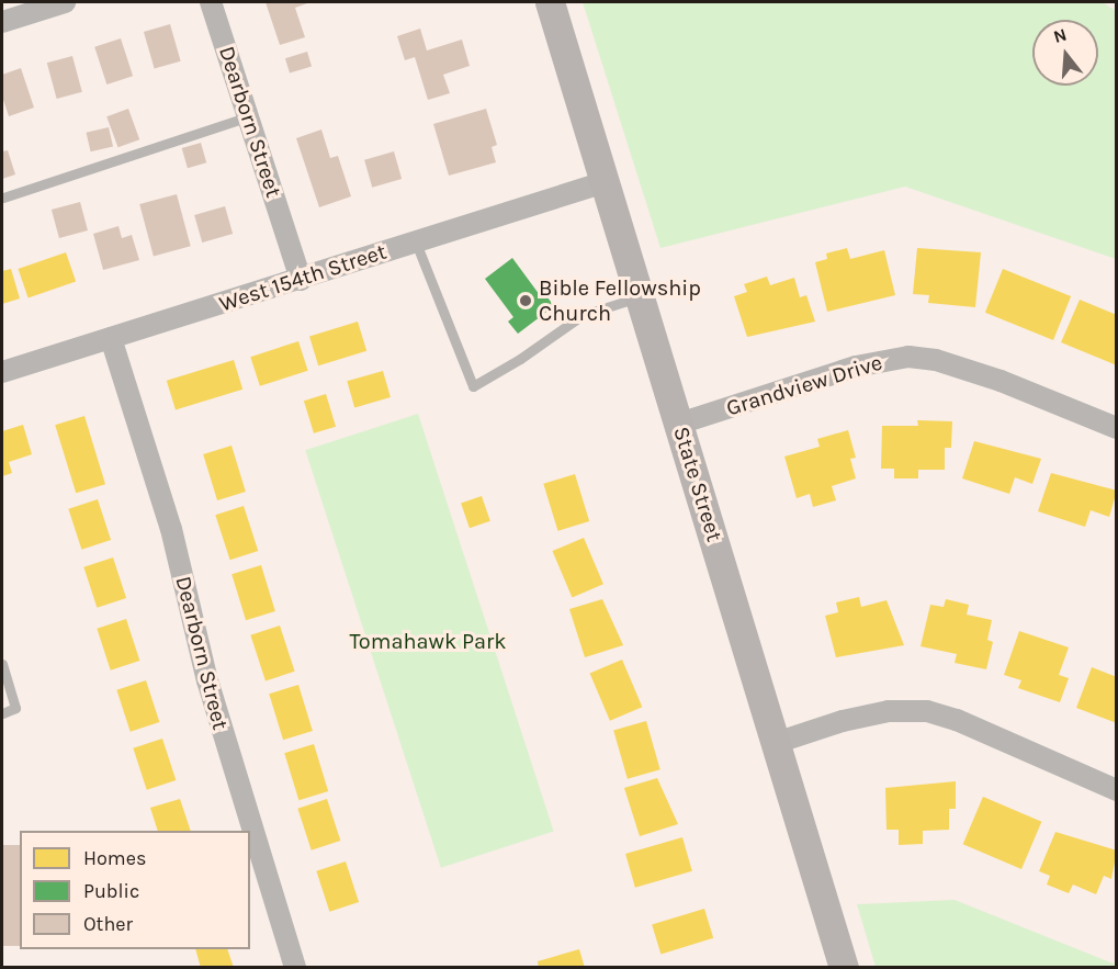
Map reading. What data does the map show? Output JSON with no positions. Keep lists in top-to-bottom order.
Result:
{
  "streets": {
    "main road": ["State Street"],
    "street": ["Dearborn Street", "West 154th Street", "Grandview Drive"]
  },
  "crossings": [
    ["Dearborn Street", "West 154th Street"],
    ["West 154th Street", "State Street"],
    ["Grandview Drive", "State Street"]
  ],
  "parks": ["Tomahawk Park"],
  "places": ["Bible Fellowship Church"],
  "legend": ["Homes", "Public", "Other"],
  "north": "top"
}
